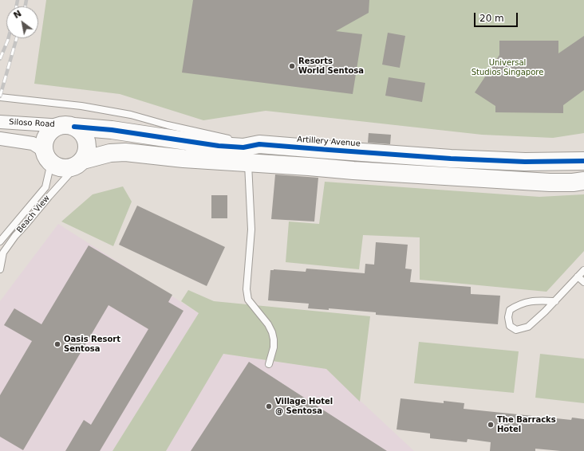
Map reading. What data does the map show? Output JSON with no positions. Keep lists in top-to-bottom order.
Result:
{
  "streets": {
    "street": ["Siloso Road", "Artillery Avenue"],
    "lane": ["Beach View"]
  },
  "crossings": [
    ["Siloso Road", "Artillery Avenue"],
    ["Siloso Road", "Beach View"],
    ["Artillery Avenue", "Beach View"]
  ],
  "parks": ["Universal Studios Singapore"],
  "places": [
    "Resorts World Sentosa",
    "Oasis Resort Sentosa",
    "Village Hotel @ Sentosa",
    "The Barracks Hotel"
  ],
  "scale_bar": "20 m",
  "north": "top left"
}
